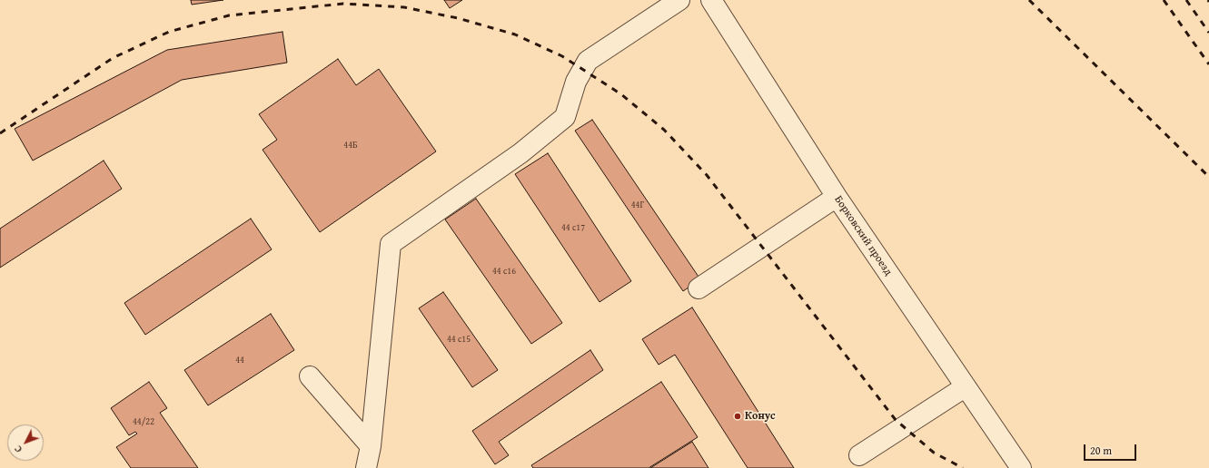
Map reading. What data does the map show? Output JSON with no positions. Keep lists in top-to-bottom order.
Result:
{
  "streets": {
    "street": ["Борковский проезд"]
  },
  "places": ["Конус"],
  "house_numbers": [
    "44Б",
    "44Г",
    "44 с17",
    "44 с16",
    "44 с15",
    "44",
    "44/22"
  ],
  "scale_bar": "20 m",
  "north": "bottom left"
}
